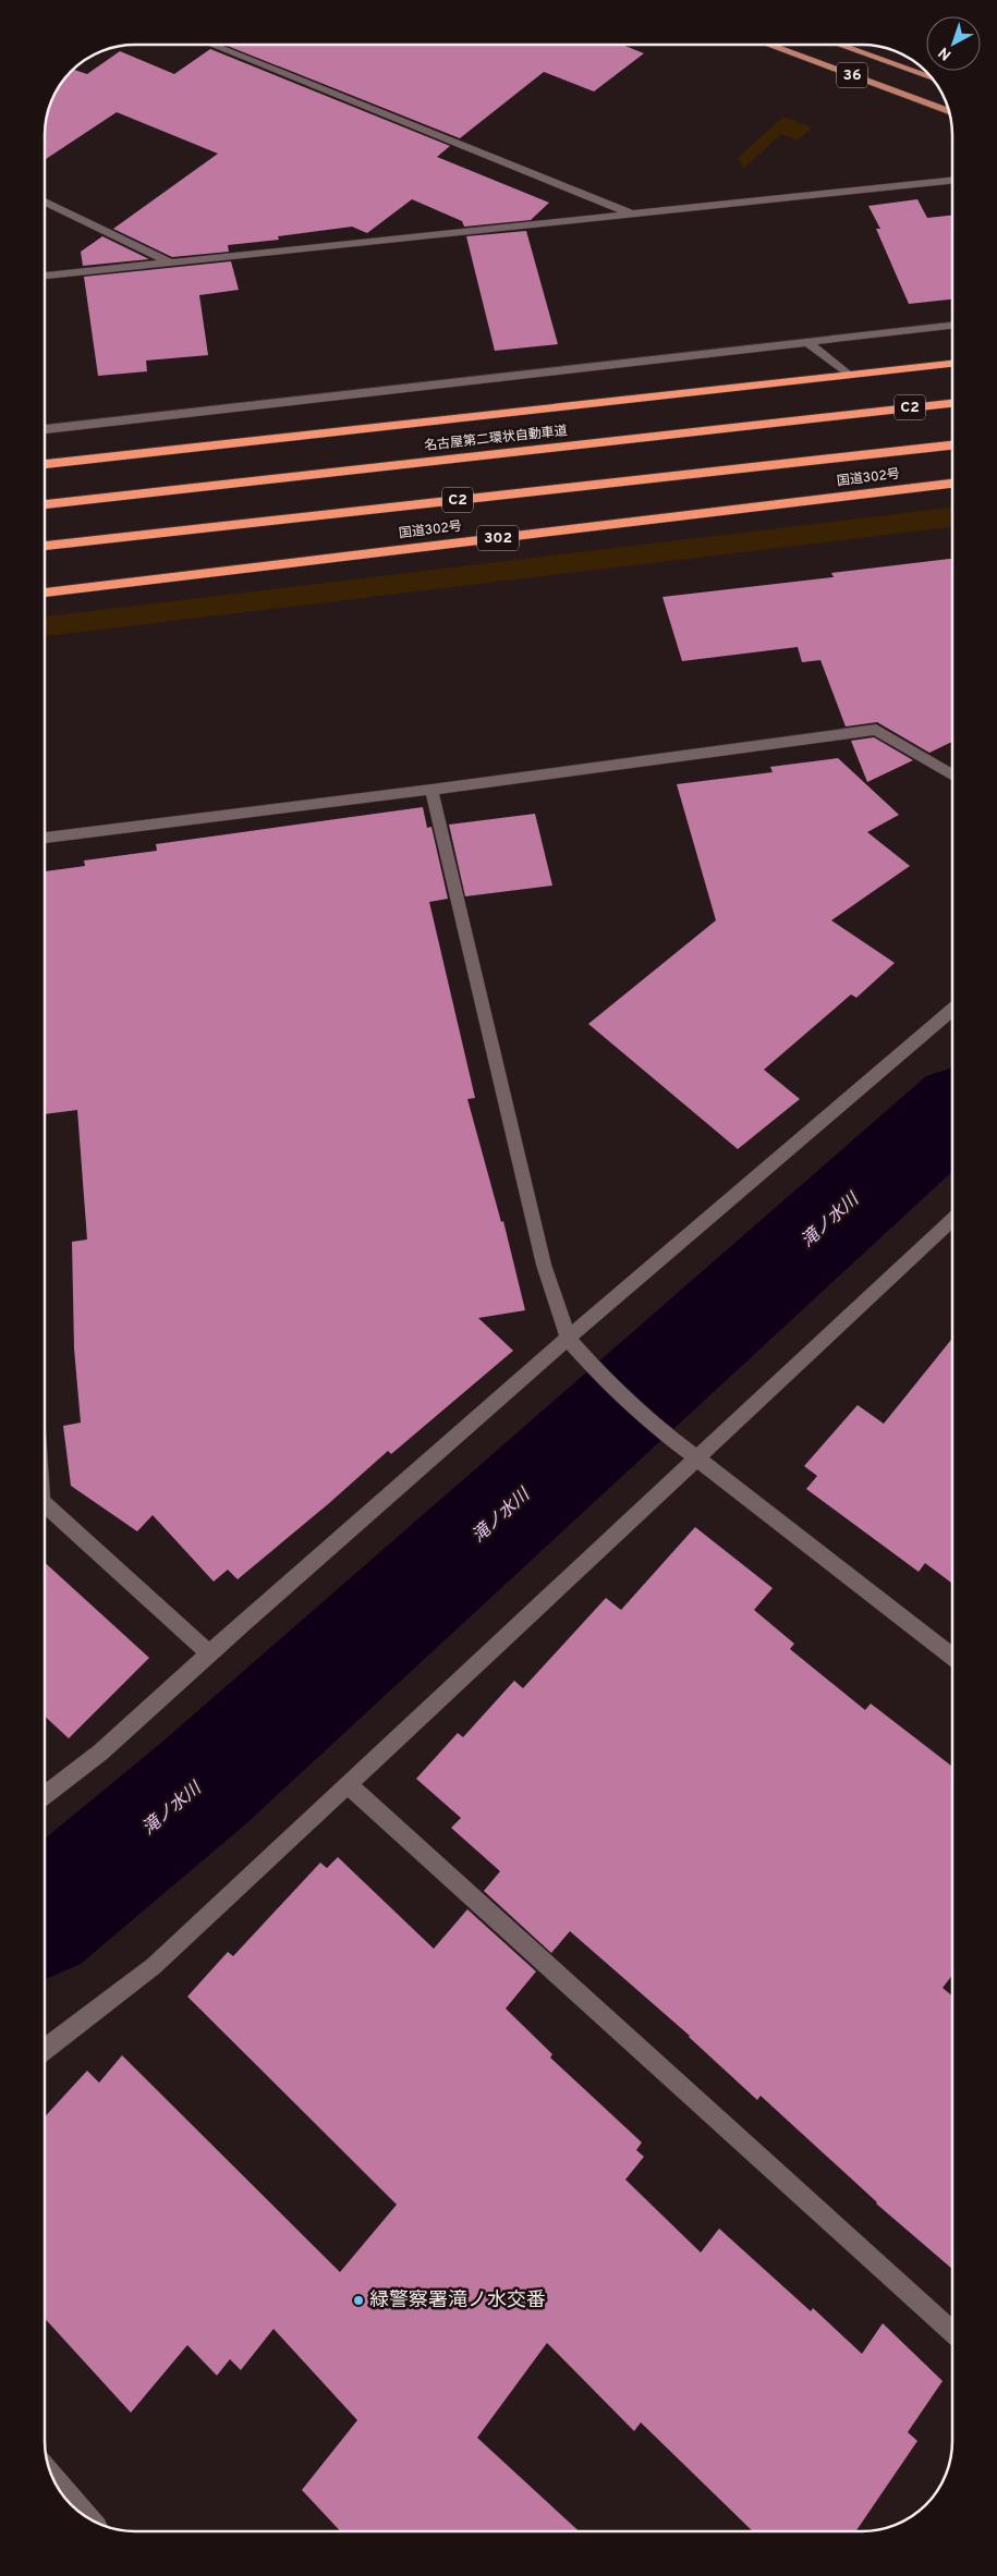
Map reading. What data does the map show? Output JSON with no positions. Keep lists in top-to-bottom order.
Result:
{
  "streets": {
    "highway": [
      "C2",
      "名古屋第二環状自動車道",
      "国道302号",
      "302"
    ],
    "main road": ["36"]
  },
  "water": ["滝ノ水川"],
  "places": ["緑警察署滝ノ水交番"],
  "north": "bottom left"
}
